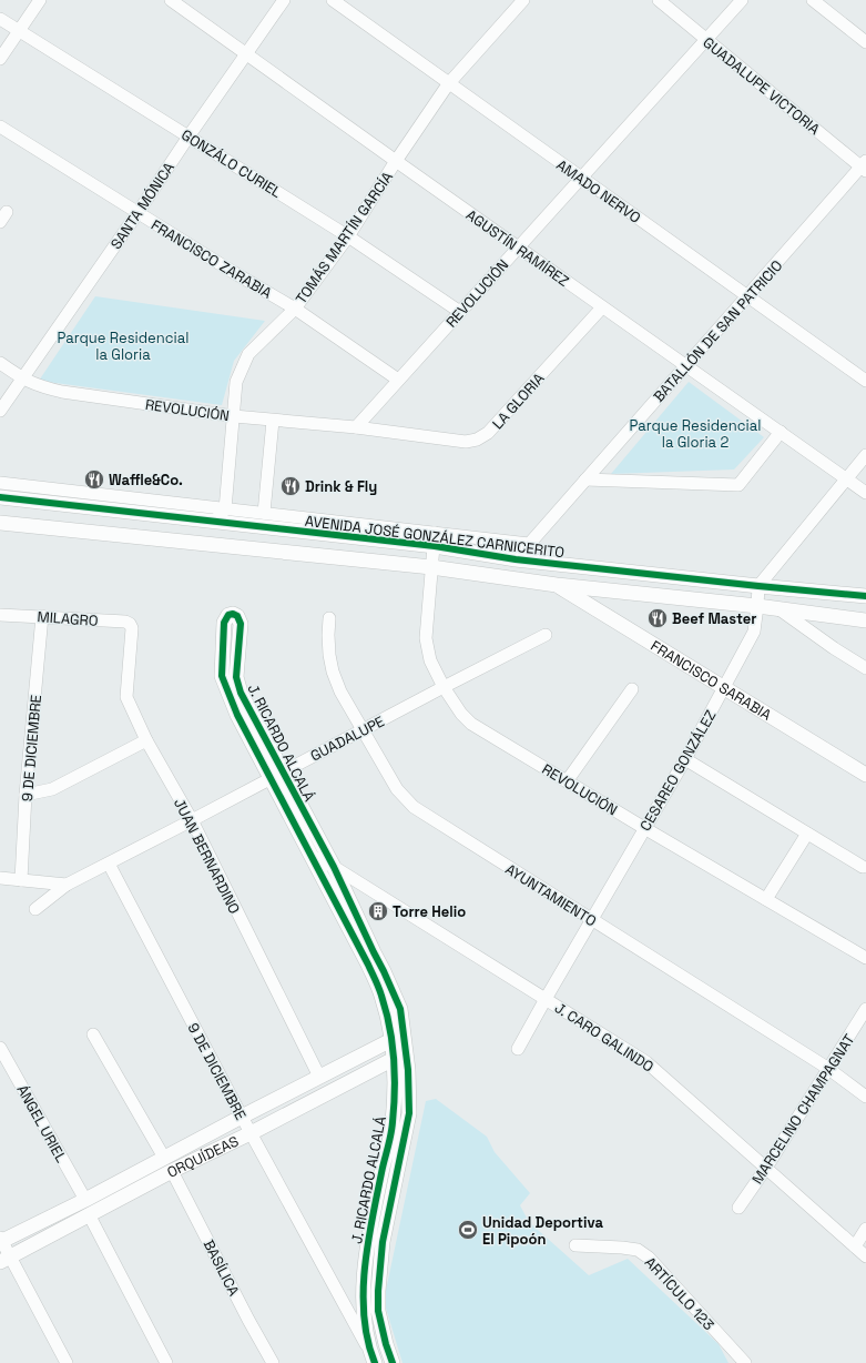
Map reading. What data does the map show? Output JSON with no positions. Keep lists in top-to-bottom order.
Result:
{
  "streets": {
    "street": [
      "GUADALUPE VICTORIA",
      "GONZÁLO CURIEL",
      "AMADO NERVO",
      "SANTA MÓNICA",
      "TOMÁS MARTÍN GARCÍA",
      "AGUSTÍN RAMÍREZ",
      "FRANCISCO ZARABIA",
      "REVOLUCIÓN",
      "BATALLÓN DE SAN PATRICIO",
      "LA GLORIA",
      "AVENIDA JOSÉ GONZÁLEZ CARNICERITO",
      "MILAGRO",
      "FRANCISCO SARABIA",
      "GUADALUPE",
      "J. RICARDO ALCALÁ",
      "9 DE DICIEMBRE",
      "CESAREO GONZÁLEZ",
      "JUAN BERNARDINO",
      "AYUNTAMIENTO",
      "J. CARO GALINDO",
      "MARCELINO CHAMPAGNAT",
      "ÁNGEL URIEL",
      "ORQUÍDEAS",
      "BASÍLICA",
      "ARTÍCULO 123"
    ]
  },
  "crossings": [
    ["GUADALUPE VICTORIA", "REVOLUCIÓN"],
    ["GUADALUPE VICTORIA", "BATALLÓN DE SAN PATRICIO"],
    ["GONZÁLO CURIEL", "SANTA MÓNICA"],
    ["GONZÁLO CURIEL", "TOMÁS MARTÍN GARCÍA"],
    ["GONZÁLO CURIEL", "REVOLUCIÓN"],
    ["AMADO NERVO", "TOMÁS MARTÍN GARCÍA"],
    ["AMADO NERVO", "REVOLUCIÓN"],
    ["AMADO NERVO", "BATALLÓN DE SAN PATRICIO"],
    ["SANTA MÓNICA", "AGUSTÍN RAMÍREZ"],
    ["SANTA MÓNICA", "FRANCISCO ZARABIA"],
    ["SANTA MÓNICA", "REVOLUCIÓN"],
    ["TOMÁS MARTÍN GARCÍA", "AGUSTÍN RAMÍREZ"],
    ["TOMÁS MARTÍN GARCÍA", "FRANCISCO ZARABIA"],
    ["TOMÁS MARTÍN GARCÍA", "REVOLUCIÓN"],
    ["AGUSTÍN RAMÍREZ", "REVOLUCIÓN"],
    ["AGUSTÍN RAMÍREZ", "BATALLÓN DE SAN PATRICIO"],
    ["AGUSTÍN RAMÍREZ", "LA GLORIA"],
    ["FRANCISCO ZARABIA", "REVOLUCIÓN"],
    ["REVOLUCIÓN", "LA GLORIA"],
    ["REVOLUCIÓN", "AVENIDA JOSÉ GONZÁLEZ CARNICERITO"],
    ["REVOLUCIÓN", "GUADALUPE"],
    ["REVOLUCIÓN", "CESAREO GONZÁLEZ"],
    ["BATALLÓN DE SAN PATRICIO", "AVENIDA JOSÉ GONZÁLEZ CARNICERITO"],
    ["AVENIDA JOSÉ GONZÁLEZ CARNICERITO", "CESAREO GONZÁLEZ"],
    ["MILAGRO", "9 DE DICIEMBRE"],
    ["MILAGRO", "JUAN BERNARDINO"],
    ["FRANCISCO SARABIA", "CESAREO GONZÁLEZ"],
    ["GUADALUPE", "J. RICARDO ALCALÁ"],
    ["GUADALUPE", "9 DE DICIEMBRE"],
    ["GUADALUPE", "JUAN BERNARDINO"],
    ["GUADALUPE", "AYUNTAMIENTO"],
    ["J. RICARDO ALCALÁ", "9 DE DICIEMBRE"],
    ["J. RICARDO ALCALÁ", "J. CARO GALINDO"],
    ["J. RICARDO ALCALÁ", "ORQUÍDEAS"],
    ["9 DE DICIEMBRE", "ORQUÍDEAS"],
    ["CESAREO GONZÁLEZ", "AYUNTAMIENTO"],
    ["CESAREO GONZÁLEZ", "J. CARO GALINDO"],
    ["JUAN BERNARDINO", "ORQUÍDEAS"],
    ["AYUNTAMIENTO", "MARCELINO CHAMPAGNAT"],
    ["J. CARO GALINDO", "MARCELINO CHAMPAGNAT"],
    ["ÁNGEL URIEL", "ORQUÍDEAS"],
    ["ORQUÍDEAS", "BASÍLICA"]
  ],
  "parks": ["Parque Residencial la Gloria", "Parque Residencial la Gloria 2"],
  "places": {
    "restaurant": ["Waffle&Co.", "Drink & Fly", "Beef Master"],
    "building": ["Torre Helio"],
    "sports": ["Unidad Deportiva El Pipoón"]
  }
}
